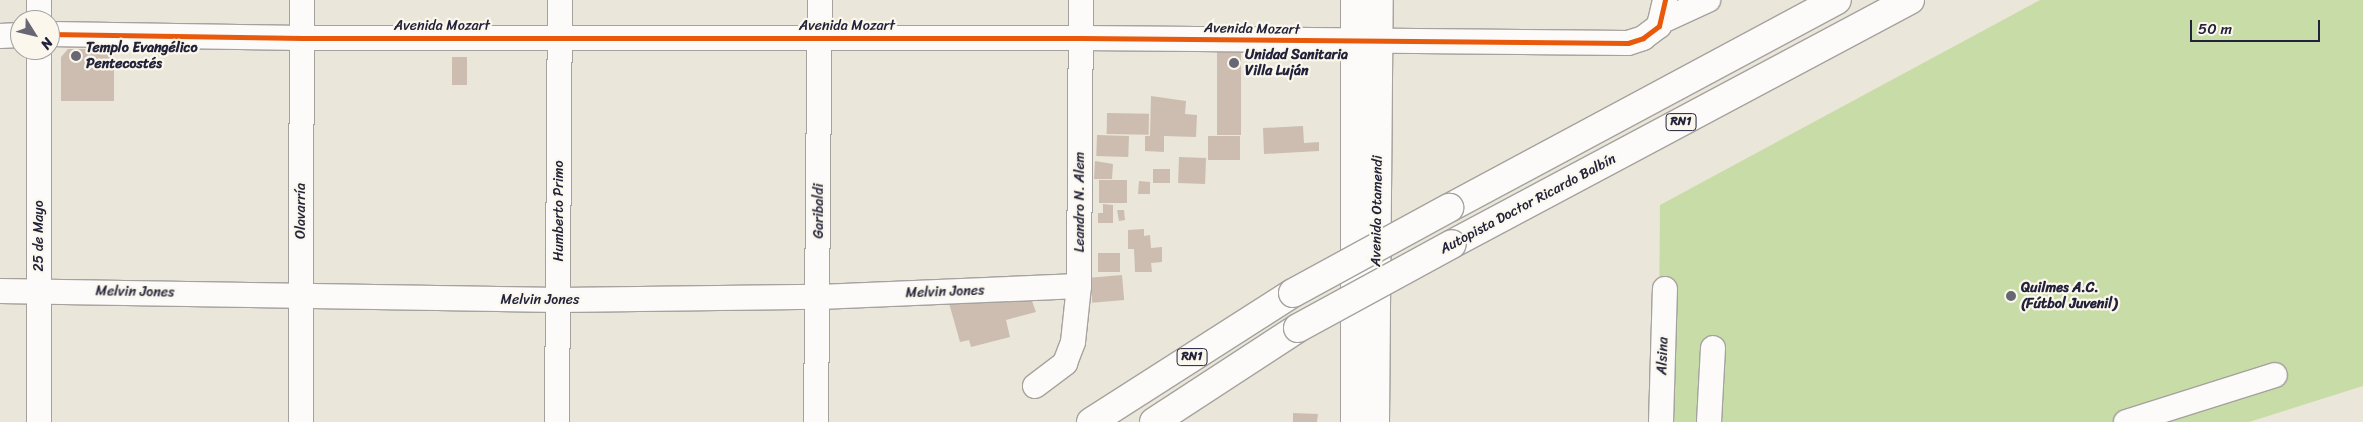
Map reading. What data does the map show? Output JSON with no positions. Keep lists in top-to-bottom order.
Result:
{
  "streets": {
    "main road": ["RN1", "Autopista Doctor Ricardo Balbín", "Avenida Otamendi"],
    "street": [
      "Avenida Mozart",
      "Leandro N. Alem",
      "Olavarría",
      "Humberto Primo",
      "Garibaldi",
      "25 de Mayo",
      "Melvin Jones",
      "Alsina"
    ]
  },
  "crossings": [
    ["Avenida Mozart", "Leandro N. Alem"],
    ["Avenida Mozart", "Olavarría"],
    ["Avenida Mozart", "Humberto Primo"],
    ["Avenida Mozart", "Garibaldi"],
    ["Avenida Mozart", "Avenida Otamendi"],
    ["Leandro N. Alem", "Melvin Jones"],
    ["Olavarría", "Melvin Jones"],
    ["Humberto Primo", "Melvin Jones"],
    ["Garibaldi", "Melvin Jones"],
    ["25 de Mayo", "Melvin Jones"]
  ],
  "places": ["Templo Evangélico Pentecostés", "Unidad Sanitaria Villa Luján", "Quilmes A.C. (Fútbol Juvenil)"],
  "scale_bar": "50 m",
  "north": "bottom right"
}
